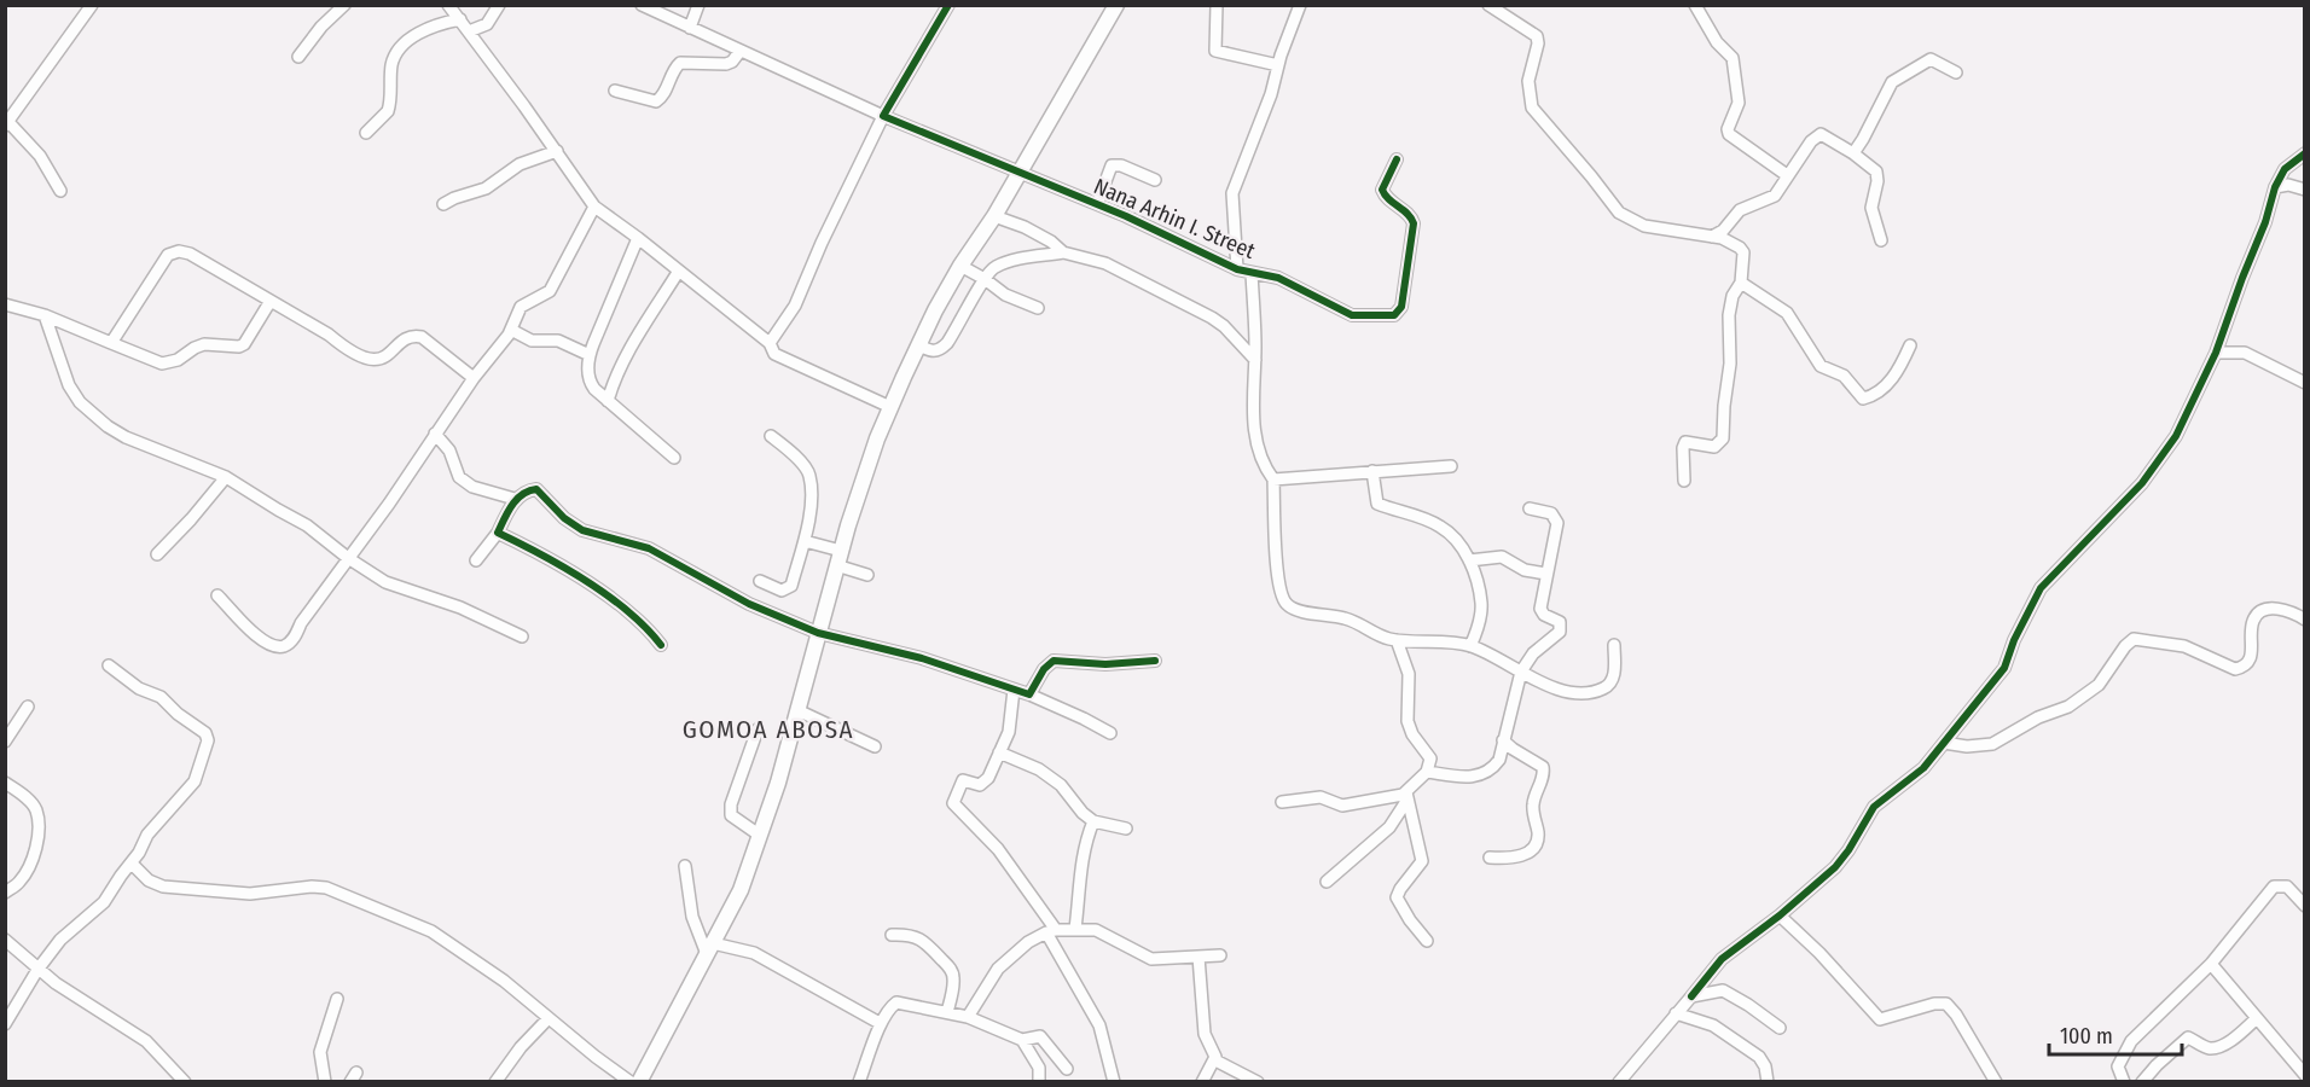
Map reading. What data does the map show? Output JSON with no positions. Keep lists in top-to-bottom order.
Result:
{
  "streets": {
    "street": ["Nana Arhin I. Street"]
  },
  "districts": ["GOMOA ABOSA"],
  "scale_bar": "100 m"
}
